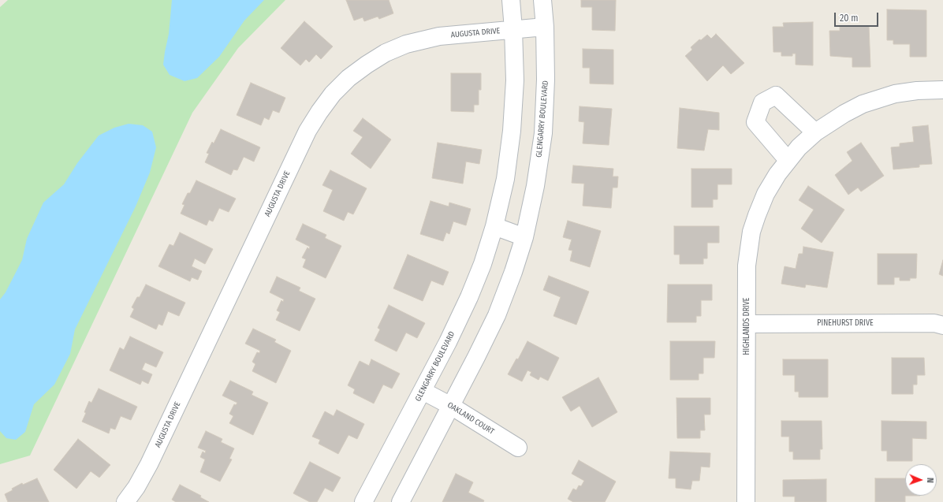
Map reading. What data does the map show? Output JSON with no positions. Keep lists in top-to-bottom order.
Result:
{
  "streets": {
    "street": [
      "AUGUSTA DRIVE",
      "GLENGARRY BOULEVARD",
      "PINEHURST DRIVE",
      "HIGHLANDS DRIVE",
      "OAKLAND COURT"
    ]
  },
  "crossings": [
    ["AUGUSTA DRIVE", "GLENGARRY BOULEVARD"],
    ["GLENGARRY BOULEVARD", "OAKLAND COURT"],
    ["PINEHURST DRIVE", "HIGHLANDS DRIVE"]
  ],
  "scale_bar": "20 m",
  "north": "right"
}
